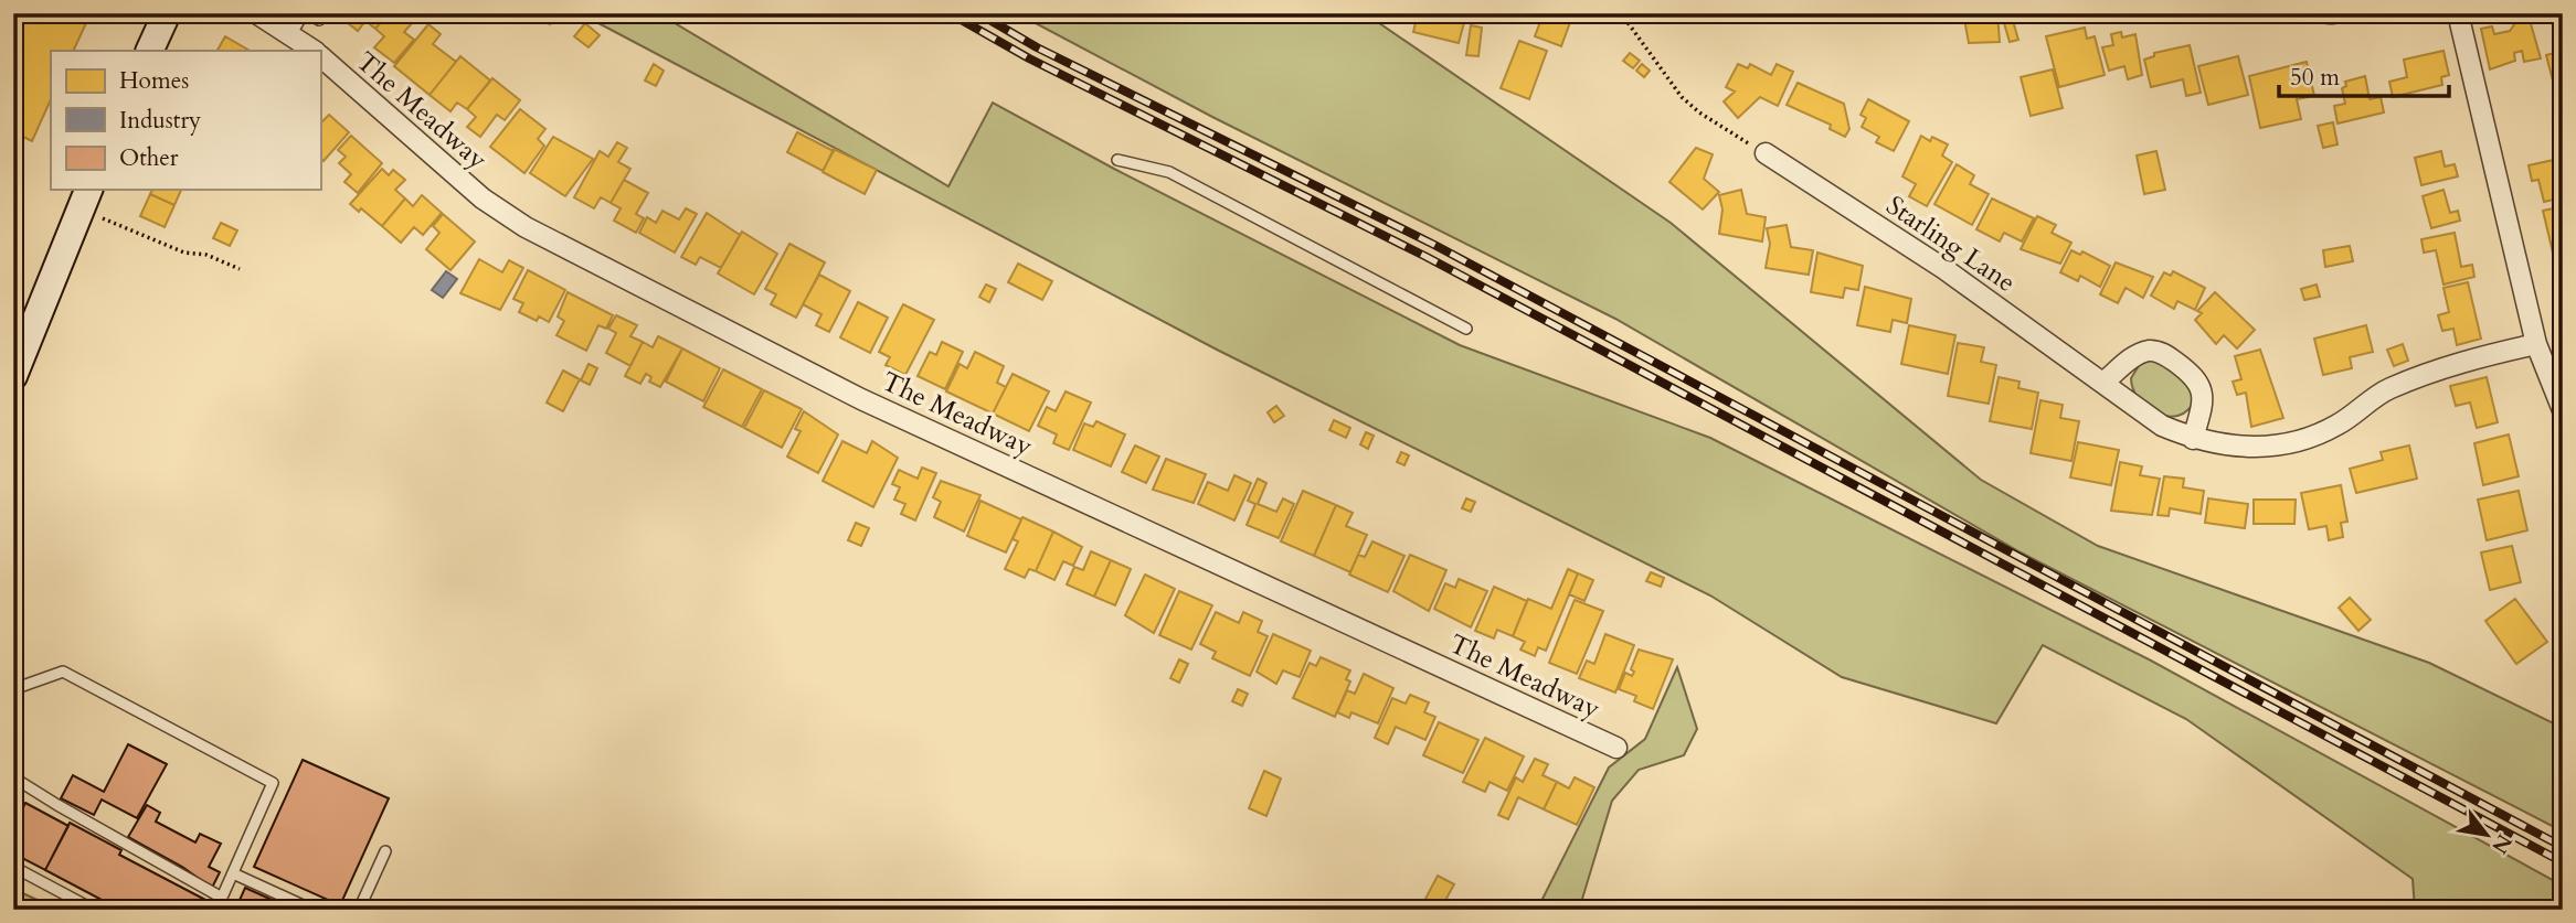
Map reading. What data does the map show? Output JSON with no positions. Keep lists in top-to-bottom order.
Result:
{
  "streets": {
    "street": ["The Meadway", "Starling Lane"]
  },
  "legend": ["Homes", "Industry", "Other"],
  "scale_bar": "50 m",
  "north": "bottom right"
}
